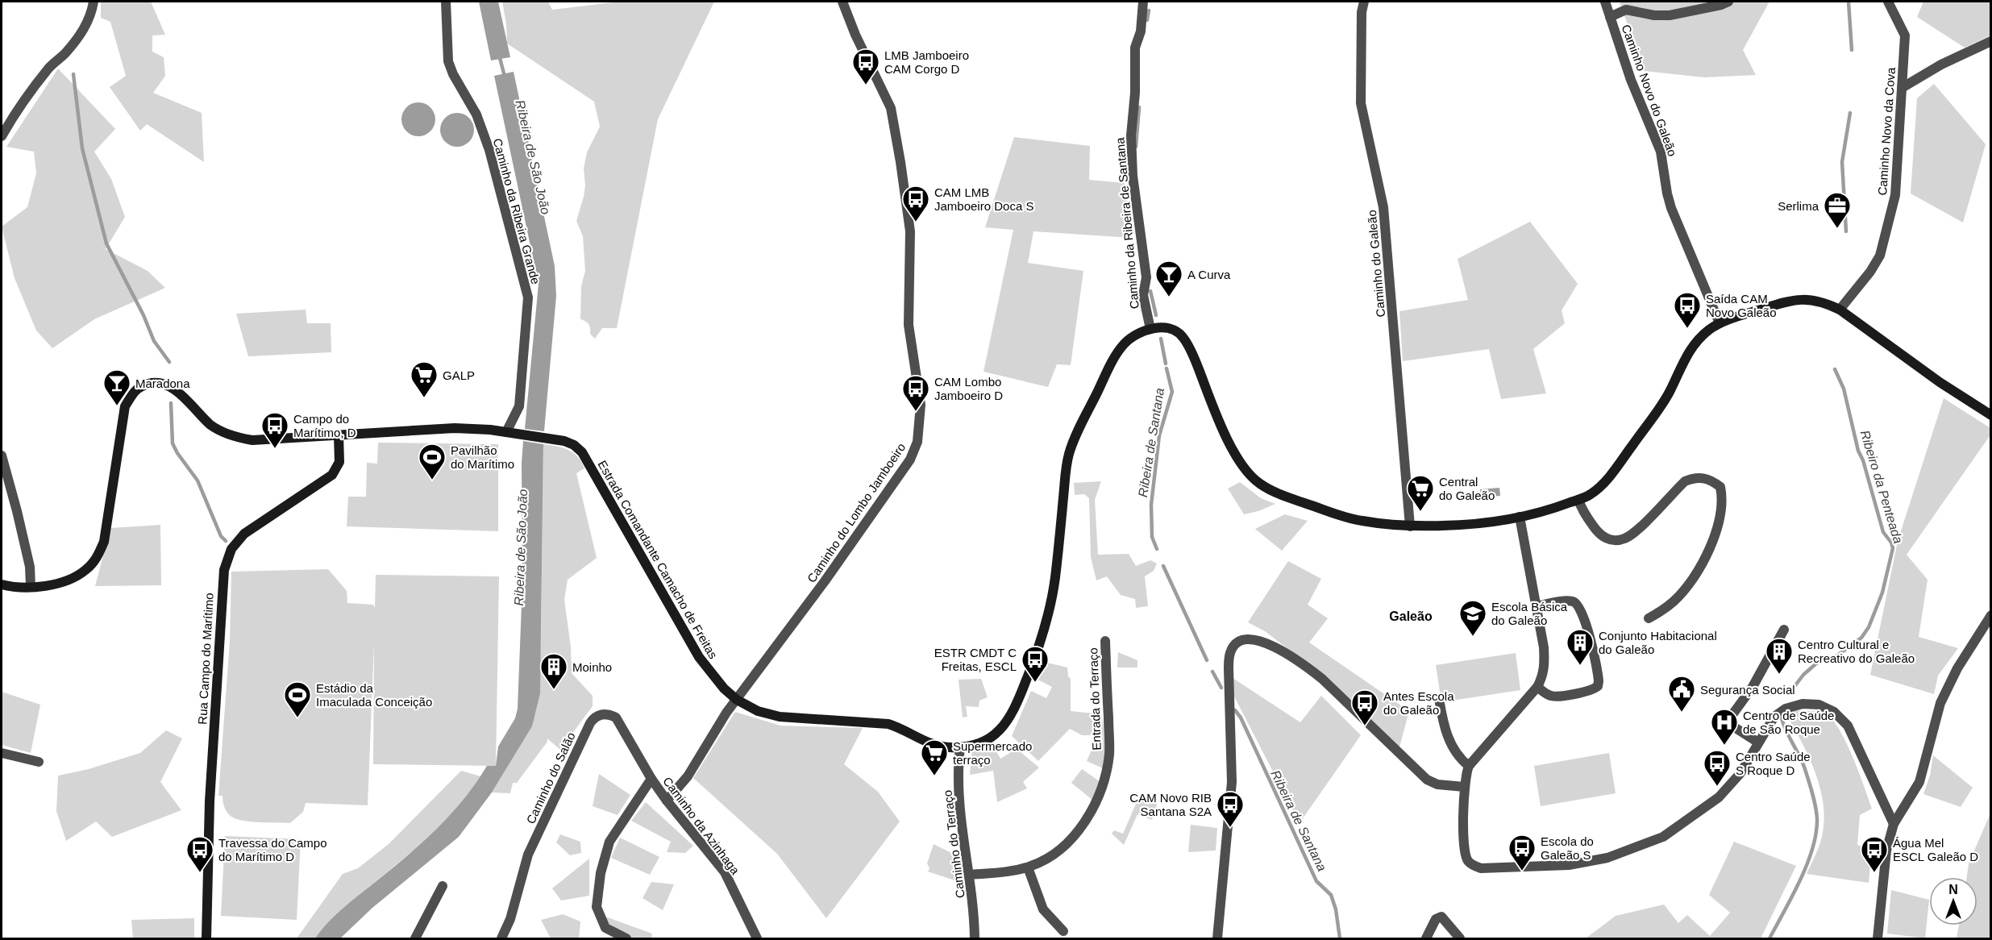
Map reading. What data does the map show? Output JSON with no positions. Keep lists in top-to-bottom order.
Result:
{
  "streets": {
    "main road": ["Estrada Comandante Camacho de Freitas", "Rua Campo do Marítimo"],
    "street": [
      "Caminho Novo do Galeão",
      "Caminho Novo da Cova",
      "Caminho da Ribeira Grande",
      "Caminho da Ribeira de Santana",
      "Caminho do Galeão",
      "Caminho do Lombo Jamboeiro",
      "Entrada do Terraço",
      "Caminho do Salão",
      "Caminho da Azinhaga",
      "Caminho do Terraço"
    ]
  },
  "crossings": [
    ["Caminho Novo do Galeão", "Estrada Comandante Camacho de Freitas"],
    ["Caminho Novo da Cova", "Estrada Comandante Camacho de Freitas"],
    ["Caminho da Ribeira Grande", "Estrada Comandante Camacho de Freitas"],
    ["Caminho da Ribeira de Santana", "Estrada Comandante Camacho de Freitas"],
    ["Caminho do Galeão", "Estrada Comandante Camacho de Freitas"],
    ["Caminho do Lombo Jamboeiro", "Estrada Comandante Camacho de Freitas"],
    ["Caminho do Lombo Jamboeiro", "Caminho da Azinhaga"],
    ["Estrada Comandante Camacho de Freitas", "Rua Campo do Marítimo"],
    ["Estrada Comandante Camacho de Freitas", "Caminho do Terraço"],
    ["Entrada do Terraço", "Caminho do Terraço"],
    ["Caminho do Salão", "Caminho da Azinhaga"]
  ],
  "districts": ["Galeão"],
  "water": ["Ribeira de São João", "Ribeira de Santana", "Ribeiro da Penteada"],
  "places": {
    "bus stop": [
      "LMB Jamboeiro CAM Corgo D",
      "CAM LMB Jamboeiro Doca S",
      "Saída CAM Novo Galeão",
      "CAM Lombo Jamboeiro D",
      "Campo do Marítimo, D",
      "ESTR CMDT C Freitas, ESCL",
      "Antes Escola do Galeão",
      "Centro Saúde S Roque D",
      "CAM Novo RIB Santana S2A",
      "Escola do Galeão S",
      "Travessa do Campo do Marítimo D",
      "Água Mel ESCL Galeão D"
    ],
    "office": ["Serlima"],
    "bar": ["A Curva", "Maradona"],
    "supermarket": ["GALP", "Central do Galeão", "Supermercado terraço"],
    "sports": ["Pavilhão do Marítimo", "Estádio da Imaculada Conceição"],
    "school or university": ["Escola Básica do Galeão"],
    "building": ["Conjunto Habitacional do Galeão", "Centro Cultural e Recreativo do Galeão", "Moinho"],
    "public building": ["Segurança Social"],
    "hospital": ["Centro de Saúde de São Roque"]
  },
  "north": "top"
}
